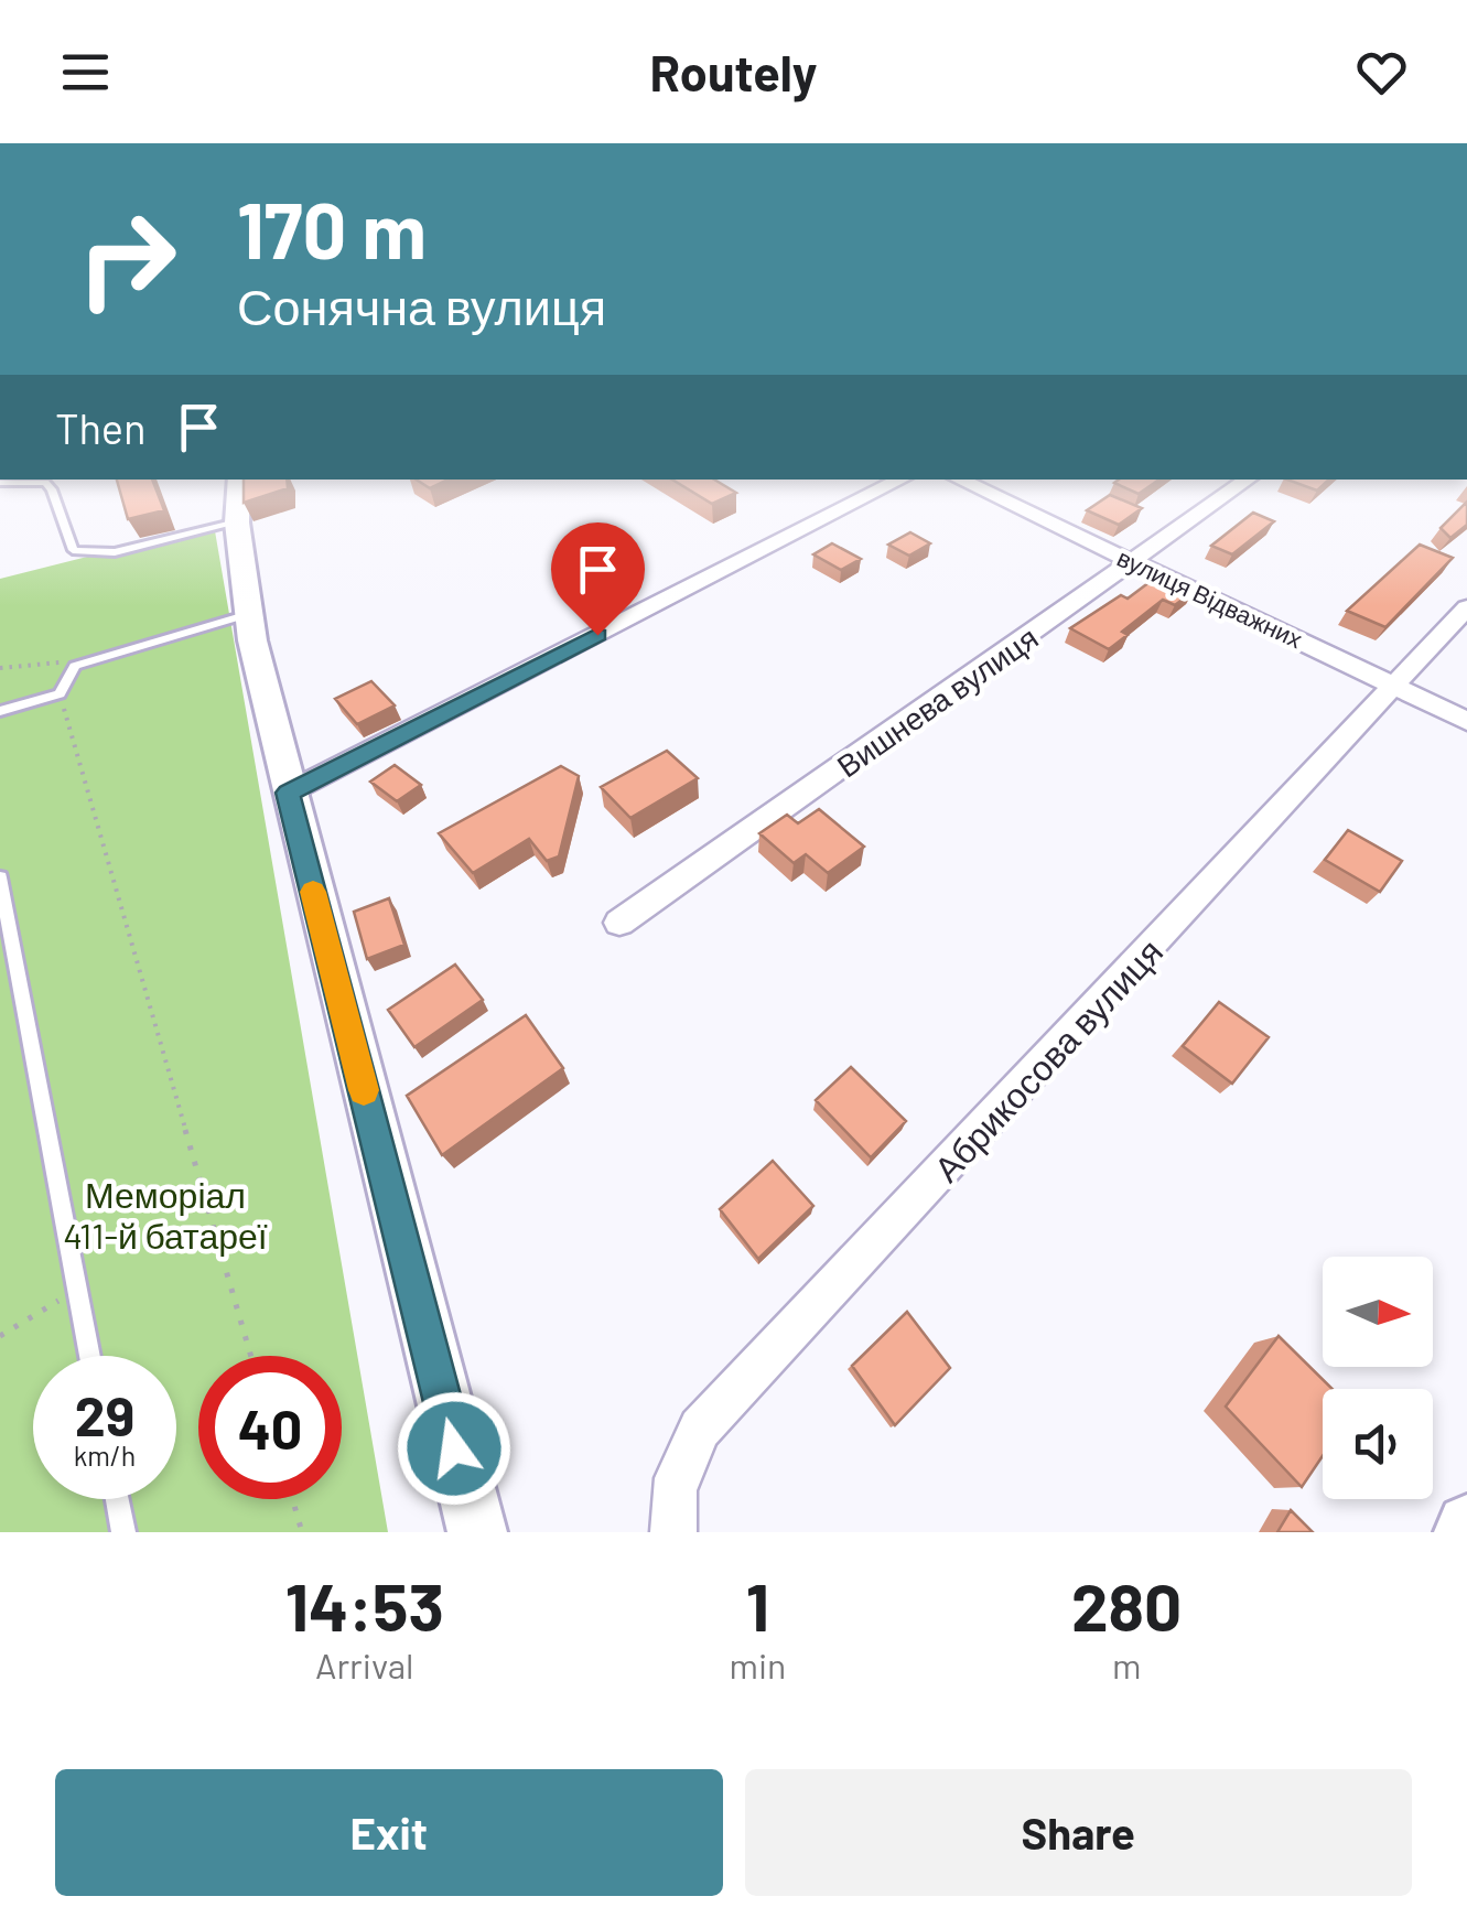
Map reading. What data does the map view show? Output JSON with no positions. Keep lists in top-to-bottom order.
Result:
{
  "streets": {
    "street": ["вулиця Відважних", "Вишнева вулиця", "Абрикосова вулиця"]
  },
  "crossings": [
    ["вулиця Відважних", "Вишнева вулиця"],
    ["вулиця Відважних", "Абрикосова вулиця"]
  ],
  "parks": ["Меморіал 411-й батареї"],
  "north": "right",
  "page": {
    "header": "Routely",
    "turn": ["170 m", "Сонячна вулиця"],
    "then": "Then",
    "speed": "29 km/h",
    "limit": "40",
    "eta": [
      "14:53",
      "Arrival",
      "1",
      "min",
      "280",
      "m"
    ],
    "buttons": ["Exit", "Share"]
  }
}
